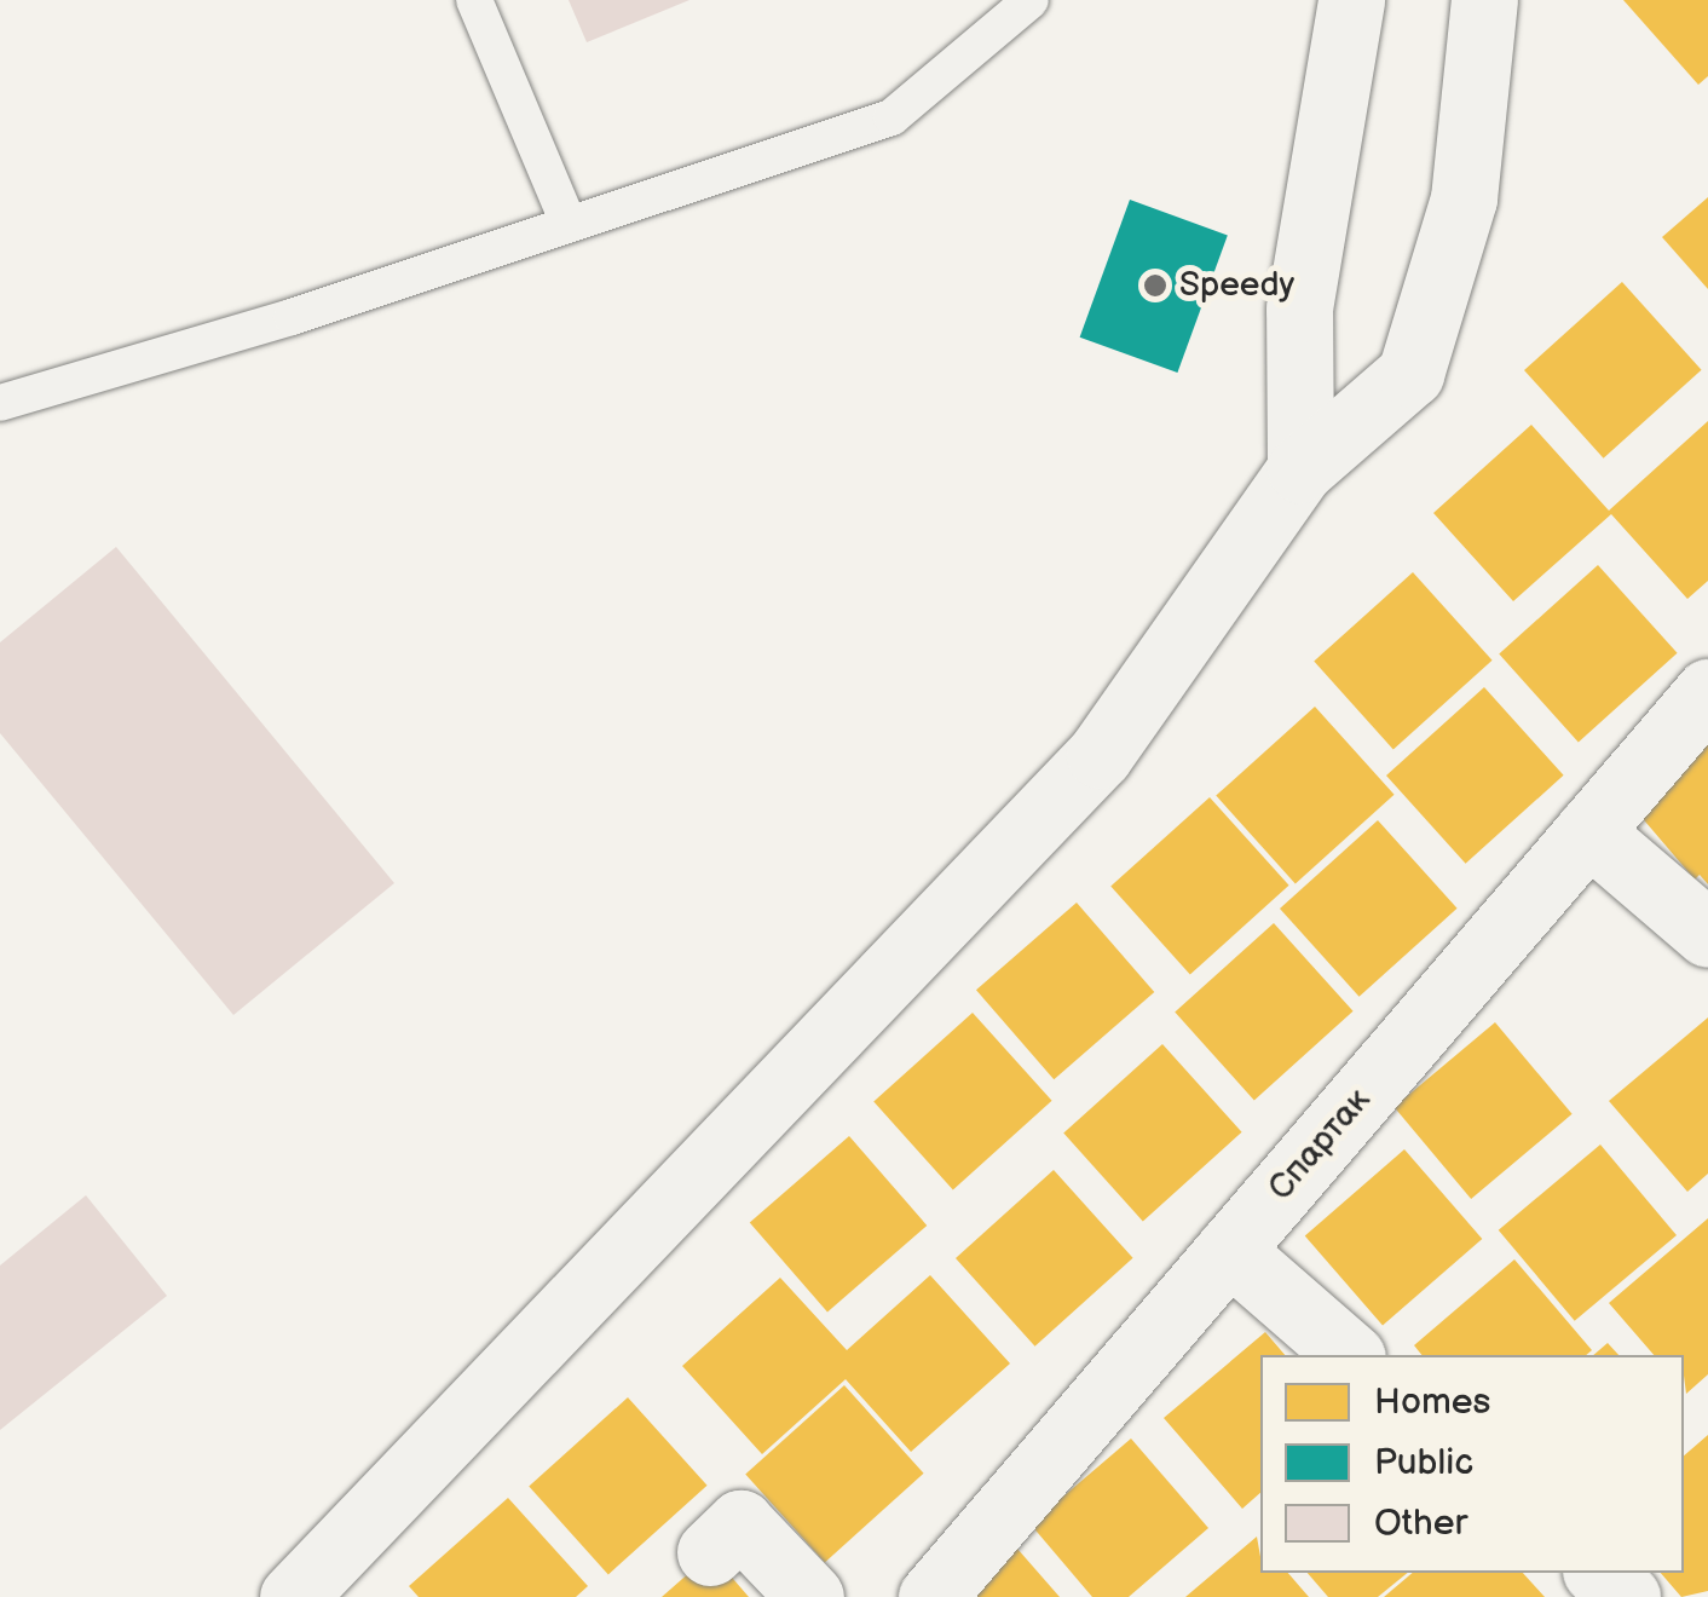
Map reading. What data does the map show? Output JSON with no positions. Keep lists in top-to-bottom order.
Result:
{
  "streets": {
    "street": ["Спартак"]
  },
  "places": ["Speedy"],
  "legend": ["Homes", "Public", "Other"]
}
